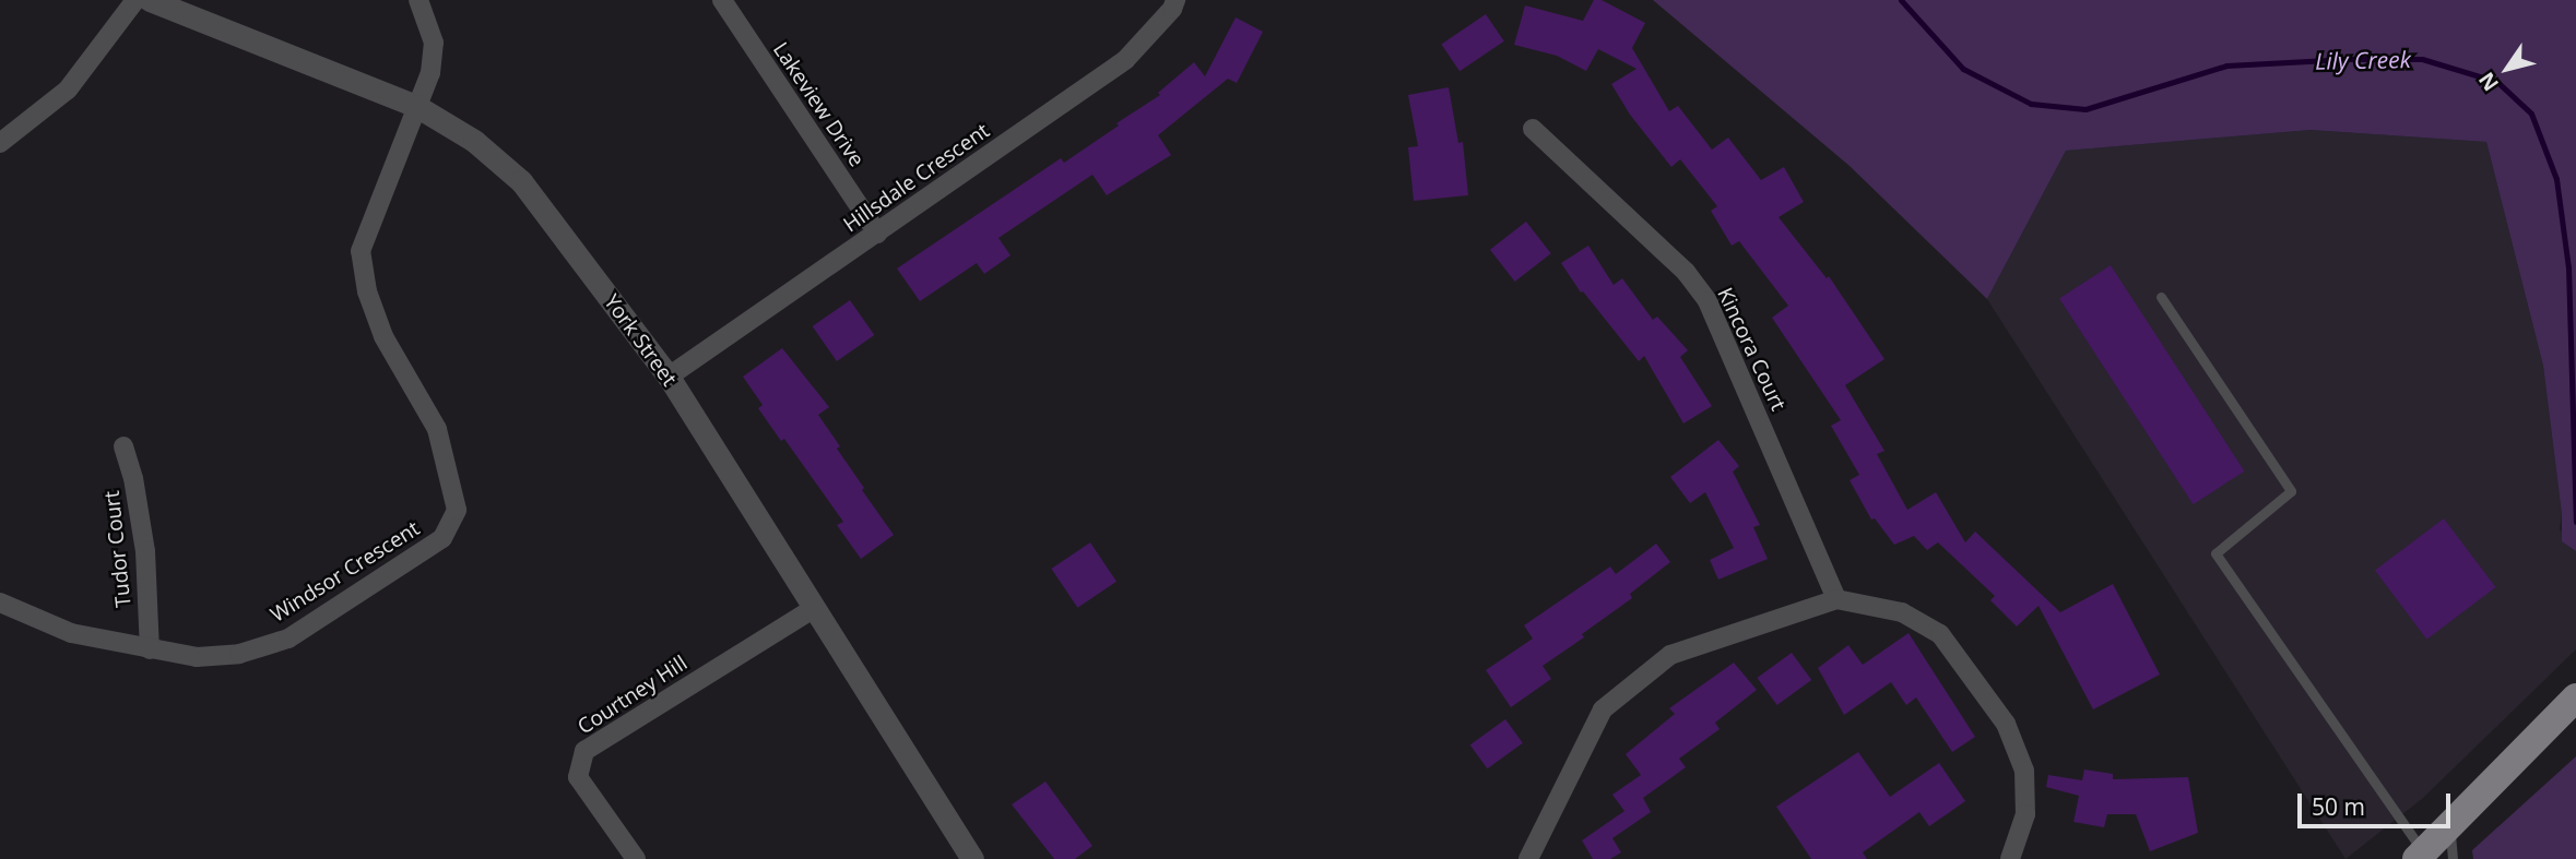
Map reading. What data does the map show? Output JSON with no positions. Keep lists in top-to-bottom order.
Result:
{
  "streets": {
    "street": [
      "Lakeview Drive",
      "Hillsdale Crescent",
      "York Street",
      "Kincora Court",
      "Tudor Court",
      "Windsor Crescent",
      "Courtney Hill"
    ]
  },
  "crossings": [
    ["Lakeview Drive", "Hillsdale Crescent"],
    ["Hillsdale Crescent", "York Street"],
    ["York Street", "Windsor Crescent"],
    ["York Street", "Courtney Hill"],
    ["Tudor Court", "Windsor Crescent"]
  ],
  "water": ["Lily Creek"],
  "scale_bar": "50 m",
  "north": "bottom left"
}
